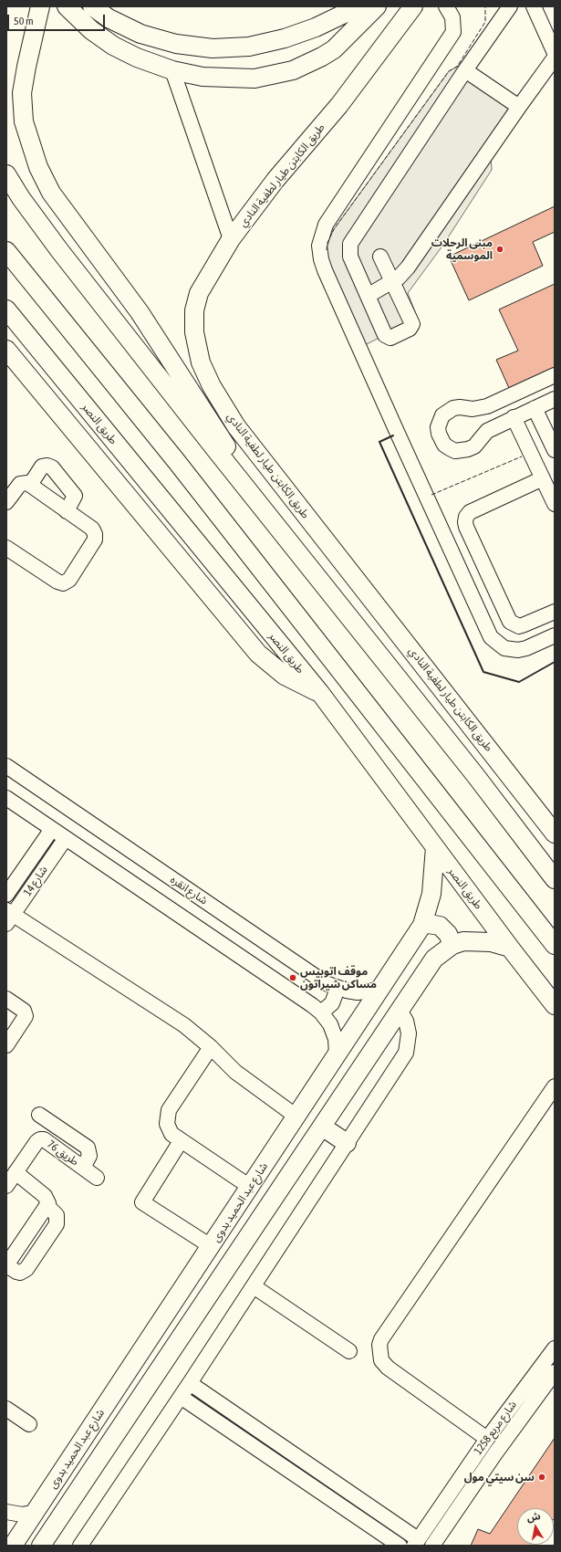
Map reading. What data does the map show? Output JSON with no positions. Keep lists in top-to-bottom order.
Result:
{
  "streets": {
    "main road": ["طريق الكابتن طيار لطفية النادي", "طريق النصر", "شارع عبد الحميد بدوى"],
    "street": [
      "شارع 14",
      "شارع انقره",
      "طريق 76",
      "شارع مربع 1258"
    ]
  },
  "crossings": [
    ["طريق النصر", "شارع عبد الحميد بدوى"],
    ["شارع انقره", "شارع عبد الحميد بدوى"]
  ],
  "places": ["مبنى الرحلات الموسمية", "موقف اتوبيس مساكن شيراتون", "سن سيتي مول"],
  "scale_bar": "50 m",
  "north": "top"
}
